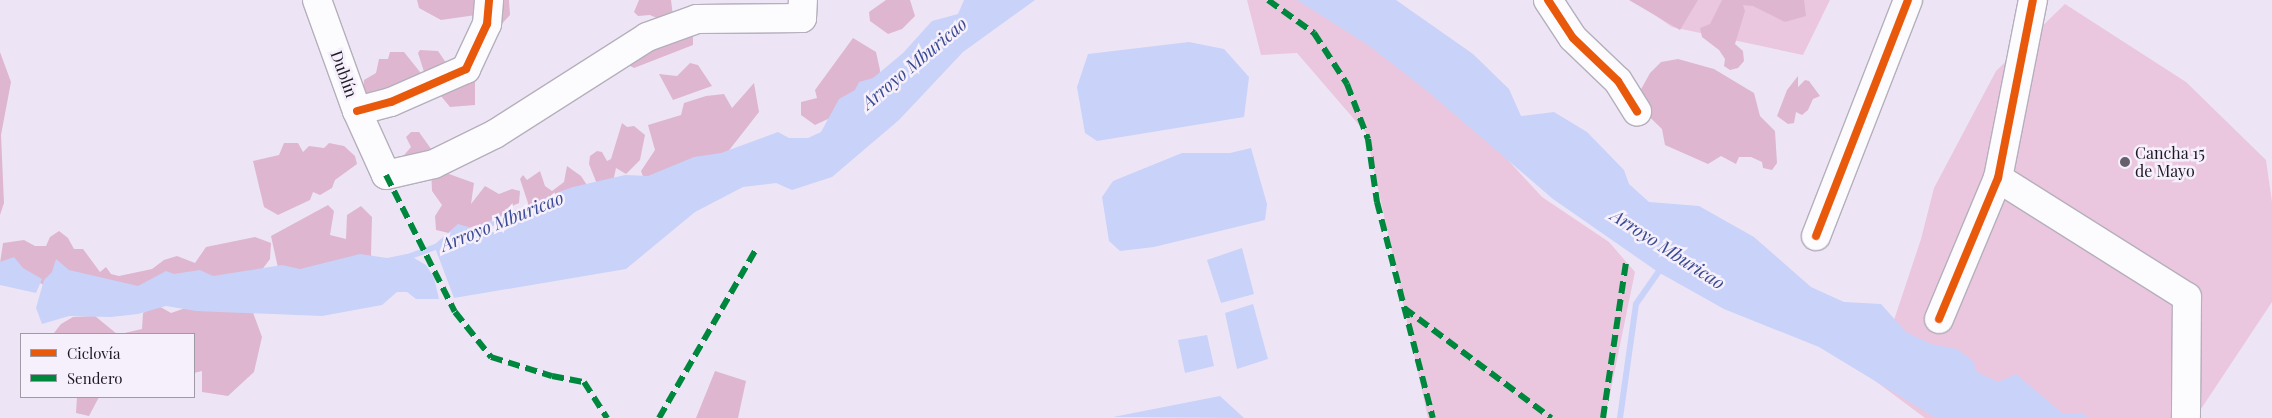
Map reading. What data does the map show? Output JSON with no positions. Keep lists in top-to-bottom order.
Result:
{
  "streets": {
    "street": ["Dublín"]
  },
  "water": ["Arroyo Mburicao"],
  "places": ["Cancha 15 de Mayo"],
  "legend": ["Ciclovía", "Sendero"]
}
